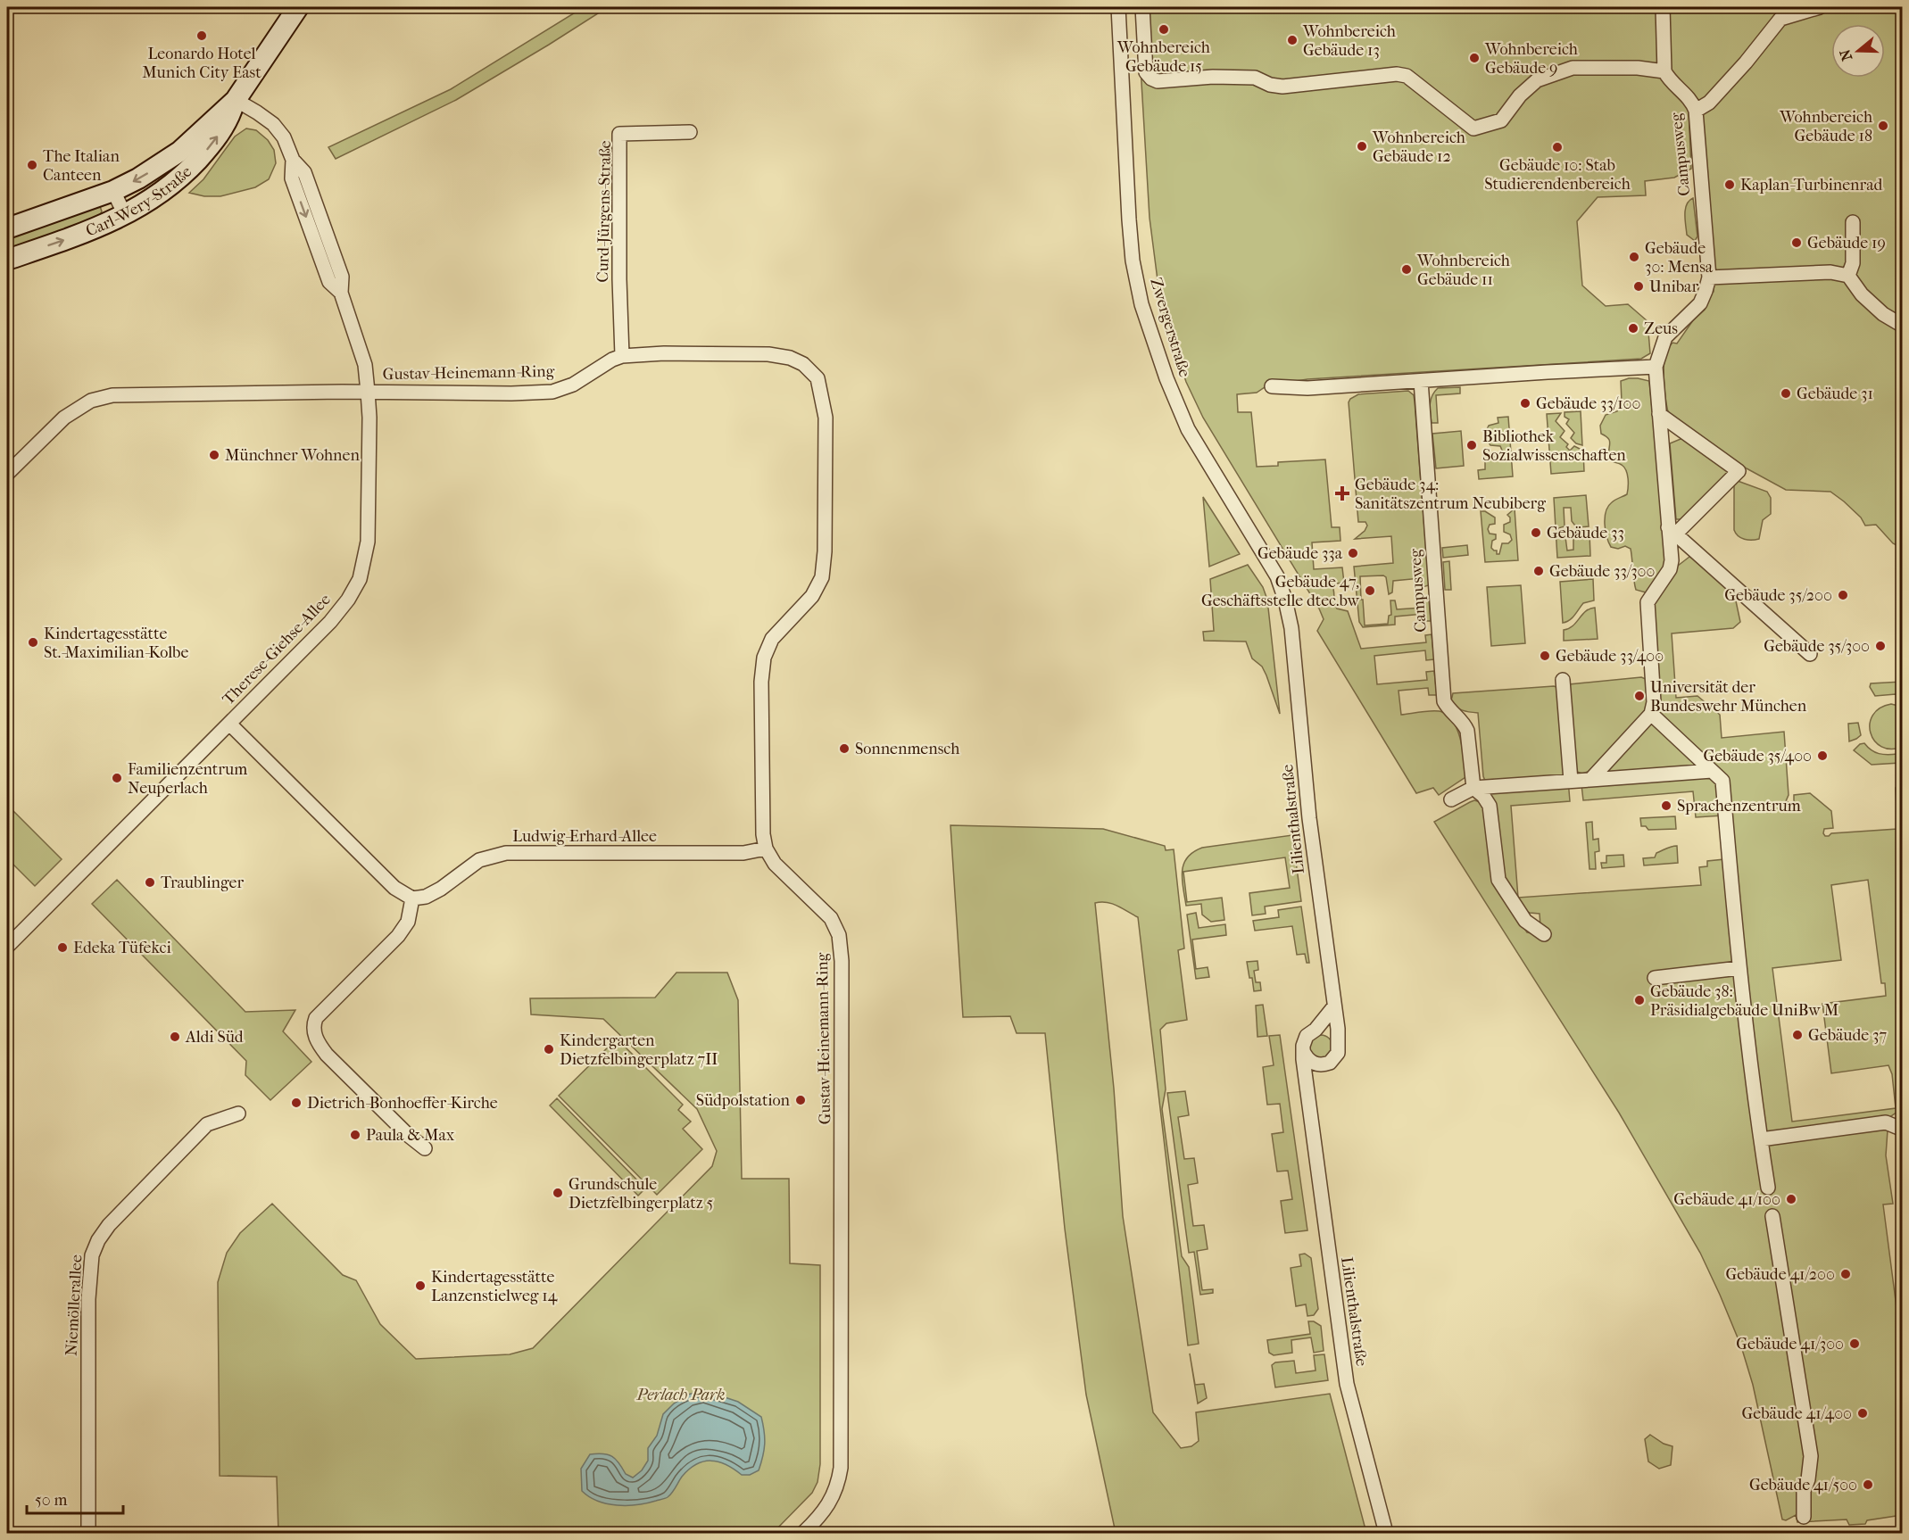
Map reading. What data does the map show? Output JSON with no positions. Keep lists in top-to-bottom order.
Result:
{
  "streets": {
    "main road": ["Carl-Wery-Straße"],
    "street": [
      "Campusweg",
      "Curd-Jürgens-Straße",
      "Zwergerstraße",
      "Gustav-Heinemann-Ring",
      "Therese-Giehse-Allee",
      "Lilienthalstraße",
      "Ludwig-Erhard-Allee",
      "Niemöllerallee"
    ]
  },
  "crossings": [
    ["Carl-Wery-Straße", "Therese-Giehse-Allee"],
    ["Curd-Jürgens-Straße", "Gustav-Heinemann-Ring"],
    ["Zwergerstraße", "Lilienthalstraße"],
    ["Gustav-Heinemann-Ring", "Therese-Giehse-Allee"],
    ["Gustav-Heinemann-Ring", "Ludwig-Erhard-Allee"]
  ],
  "parks": ["Perlach Park"],
  "places": {
    "other": [
      "Wohnbereich Gebäude 15",
      "Leonardo Hotel Munich City East",
      "Wohnbereich Gebäude 13",
      "Wohnbereich Gebäude 9",
      "Wohnbereich Gebäude 18",
      "Wohnbereich Gebäude 12",
      "Gebäude 10: Stab Studierendenbereich",
      "The Italian Canteen",
      "Kaplan-Turbinenrad",
      "Gebäude 19",
      "Gebäude 30: Mensa",
      "Wohnbereich Gebäude 11",
      "Unibar",
      "Zeus",
      "Gebäude 31",
      "Gebäude 33/100",
      "Bibliothek Sozialwissenschaften",
      "Münchner Wohnen",
      "Gebäude 33",
      "Gebäude 33a",
      "Gebäude 33/300",
      "Gebäude 47, Geschäftsstelle dtec.bw",
      "Gebäude 35/200",
      "Kindertagesstätte St.-Maximilian-Kolbe",
      "Gebäude 35/300",
      "Gebäude 33/400",
      "Universität der Bundeswehr München",
      "Sonnenmensch",
      "Gebäude 35/400",
      "Familienzentrum Neuperlach",
      "Sprachenzentrum",
      "Traublinger",
      "Edeka Tüfekci",
      "Gebäude 38: Präsidialgebäude UniBw M",
      "Gebäude 37",
      "Aldi Süd",
      "Kindergarten Dietzfelbingerplatz 7II",
      "Südpolstation",
      "Dietrich-Bonhoeffer-Kirche",
      "Paula & Max",
      "Grundschule Dietzfelbingerplatz 5",
      "Gebäude 41/100",
      "Gebäude 41/200",
      "Kindertagesstätte Lanzenstielweg 14",
      "Gebäude 41/300",
      "Gebäude 41/400",
      "Gebäude 41/500"
    ],
    "health": ["Gebäude 34: Sanitätszentrum Neubiberg"]
  },
  "scale_bar": "50 m",
  "north": "left"
}
